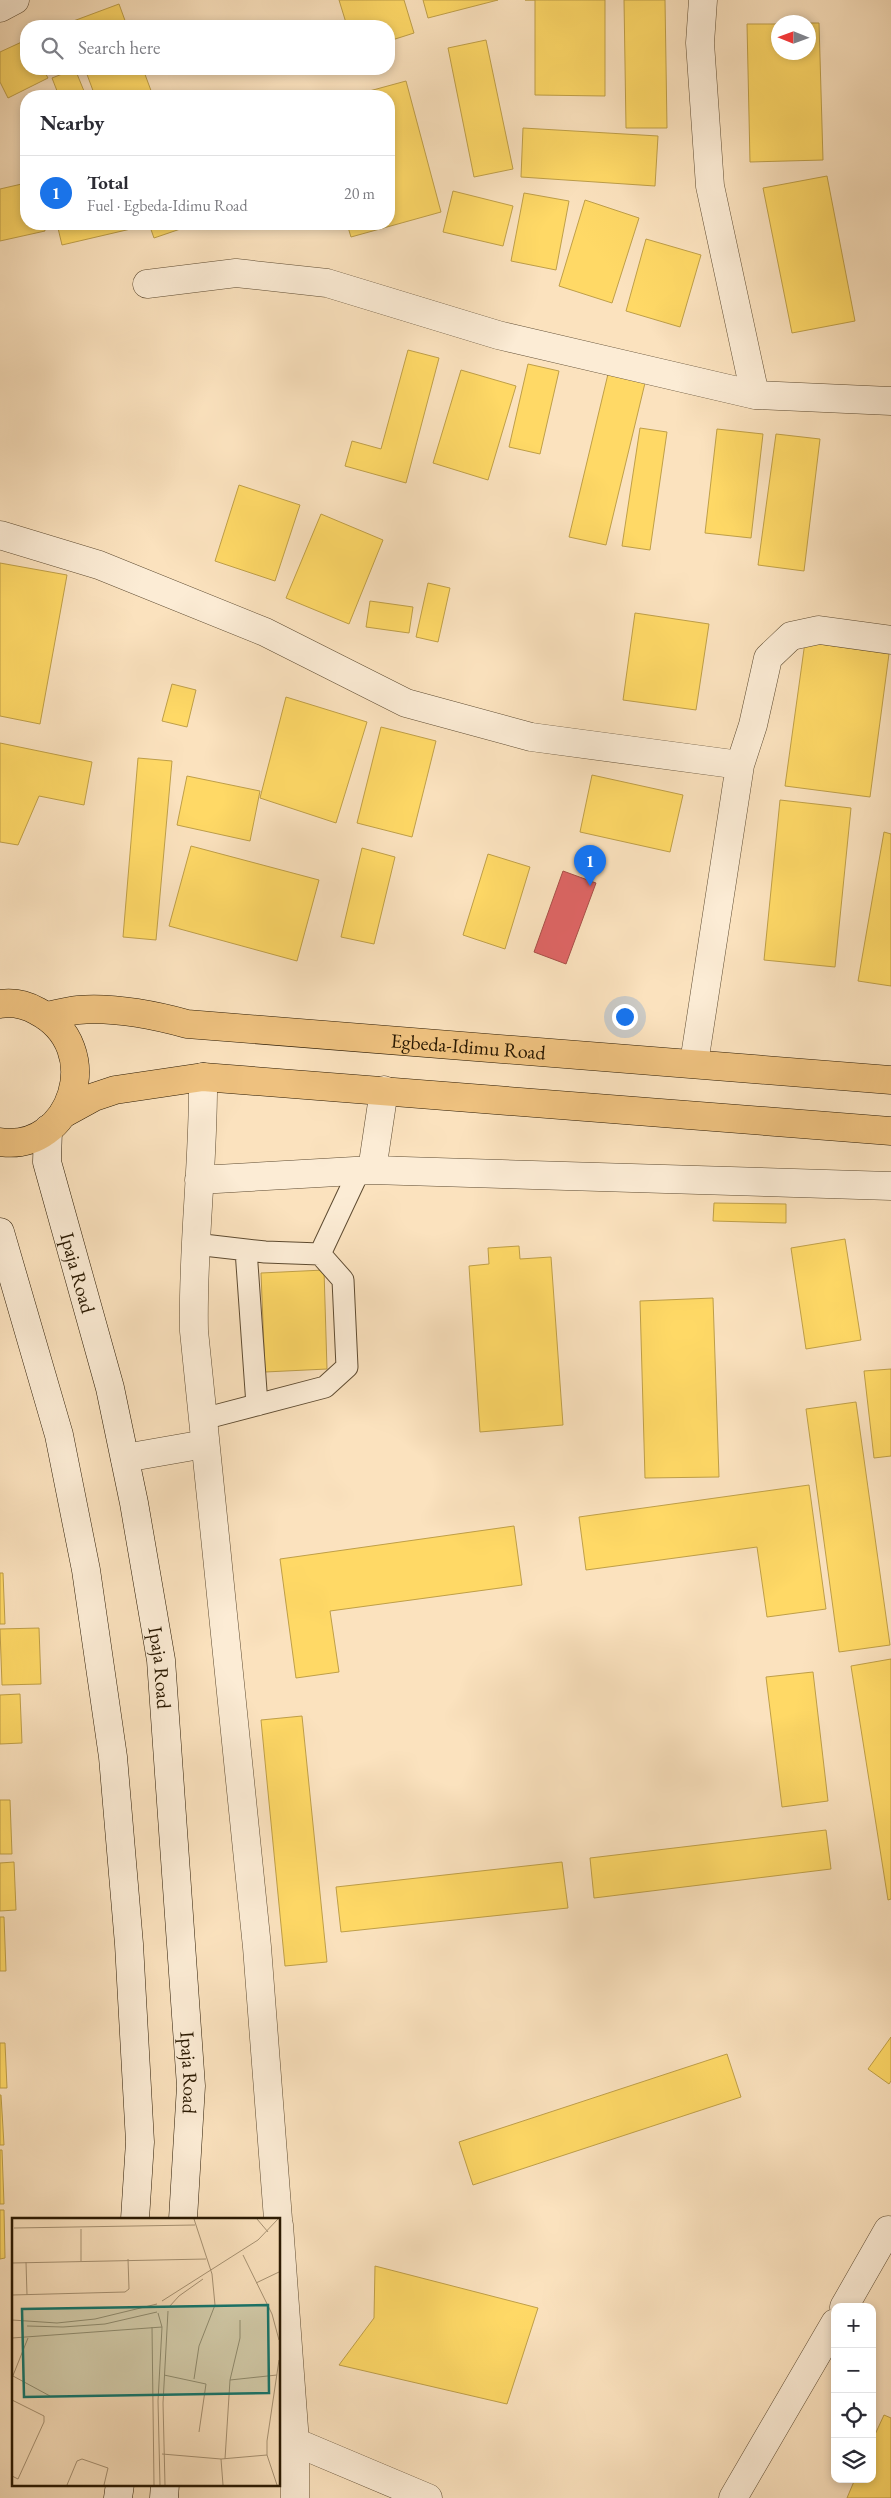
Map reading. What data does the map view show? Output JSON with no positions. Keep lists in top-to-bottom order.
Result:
{
  "streets": {
    "main road": ["Egbeda-Idimu Road"],
    "street": ["Ipaja Road"]
  },
  "north": "left",
  "page": {
    "search": "Search here",
    "heading": "Nearby",
    "list": [
      {
        "mark": "1",
        "name": "Total",
        "note": "Fuel · Egbeda-Idimu Road",
        "value": "20 m"
      }
    ],
    "pins": "1",
    "map_buttons": ["+", "−"]
  }
}
